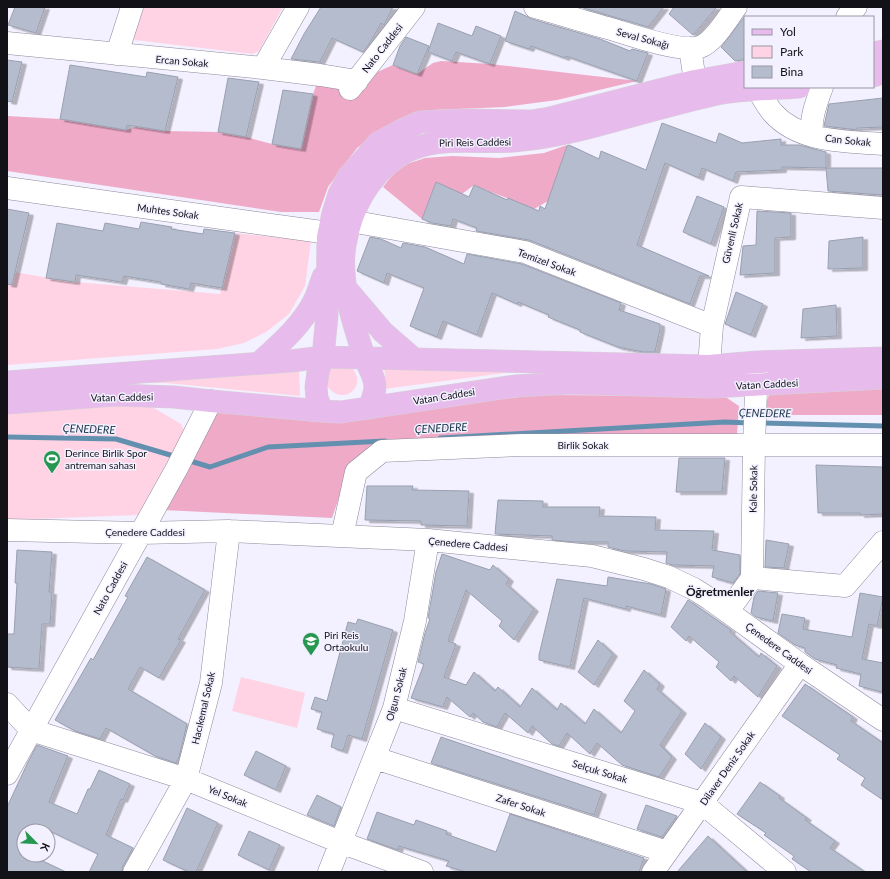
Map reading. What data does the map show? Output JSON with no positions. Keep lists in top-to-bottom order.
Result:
{
  "streets": {
    "main road": ["Piri Reis Caddesi", "Vatan Caddesi"],
    "street": [
      "Seval Sokağı",
      "Nato Caddesi",
      "Ercan Sokak",
      "Can Sokak",
      "Muhtes Sokak",
      "Güvenli Sokak",
      "Temizel Sokak",
      "Birlik Sokak",
      "Kale Sokak",
      "Çenedere Caddesi",
      "Olgun Sokak",
      "Hacıkemal Sokak",
      "Dilaver Deniz Sokak",
      "Selçuk Sokak",
      "Yel Sokak",
      "Zafer Sokak"
    ]
  },
  "crossings": [
    ["Nato Caddesi", "Ercan Sokak"],
    ["Nato Caddesi", "Vatan Caddesi"],
    ["Nato Caddesi", "Çenedere Caddesi"],
    ["Nato Caddesi", "Yel Sokak"],
    ["Can Sokak", "Piri Reis Caddesi"],
    ["Piri Reis Caddesi", "Muhtes Sokak"],
    ["Piri Reis Caddesi", "Temizel Sokak"],
    ["Piri Reis Caddesi", "Vatan Caddesi"],
    ["Güvenli Sokak", "Temizel Sokak"],
    ["Güvenli Sokak", "Vatan Caddesi"],
    ["Vatan Caddesi", "Kale Sokak"],
    ["Birlik Sokak", "Kale Sokak"],
    ["Birlik Sokak", "Çenedere Caddesi"],
    ["Çenedere Caddesi", "Olgun Sokak"],
    ["Çenedere Caddesi", "Hacıkemal Sokak"],
    ["Çenedere Caddesi", "Dilaver Deniz Sokak"],
    ["Olgun Sokak", "Selçuk Sokak"],
    ["Olgun Sokak", "Yel Sokak"],
    ["Olgun Sokak", "Zafer Sokak"],
    ["Hacıkemal Sokak", "Yel Sokak"],
    ["Dilaver Deniz Sokak", "Selçuk Sokak"],
    ["Dilaver Deniz Sokak", "Zafer Sokak"]
  ],
  "districts": ["Öğretmenler"],
  "water": ["ÇENEDERE"],
  "places": {
    "sports": ["Derince Birlik Spor antreman sahası"],
    "school or university": ["Piri Reis Ortaokulu"]
  },
  "legend": ["Yol", "Park", "Bina"],
  "north": "bottom right"
}
